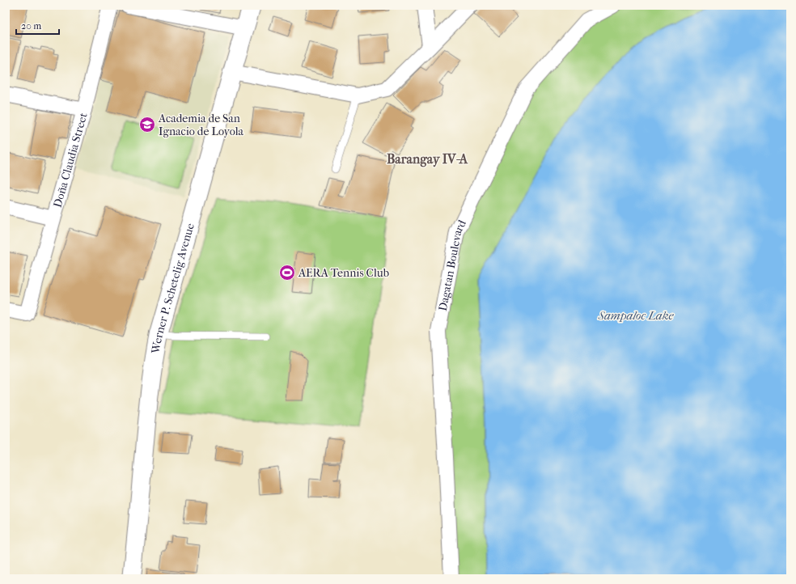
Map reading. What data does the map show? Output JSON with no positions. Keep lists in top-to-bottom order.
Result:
{
  "streets": {
    "main road": ["Werner P. Schetelig Avenue"],
    "street": ["Doña Claudia Street", "Dagatan Boulevard"]
  },
  "districts": ["Barangay IV-A"],
  "water": ["Sampaloc Lake"],
  "places": {
    "school or university": ["Academia de San Ignacio de Loyola"],
    "sports": ["AERA Tennis Club"]
  },
  "scale_bar": "20 m"
}
